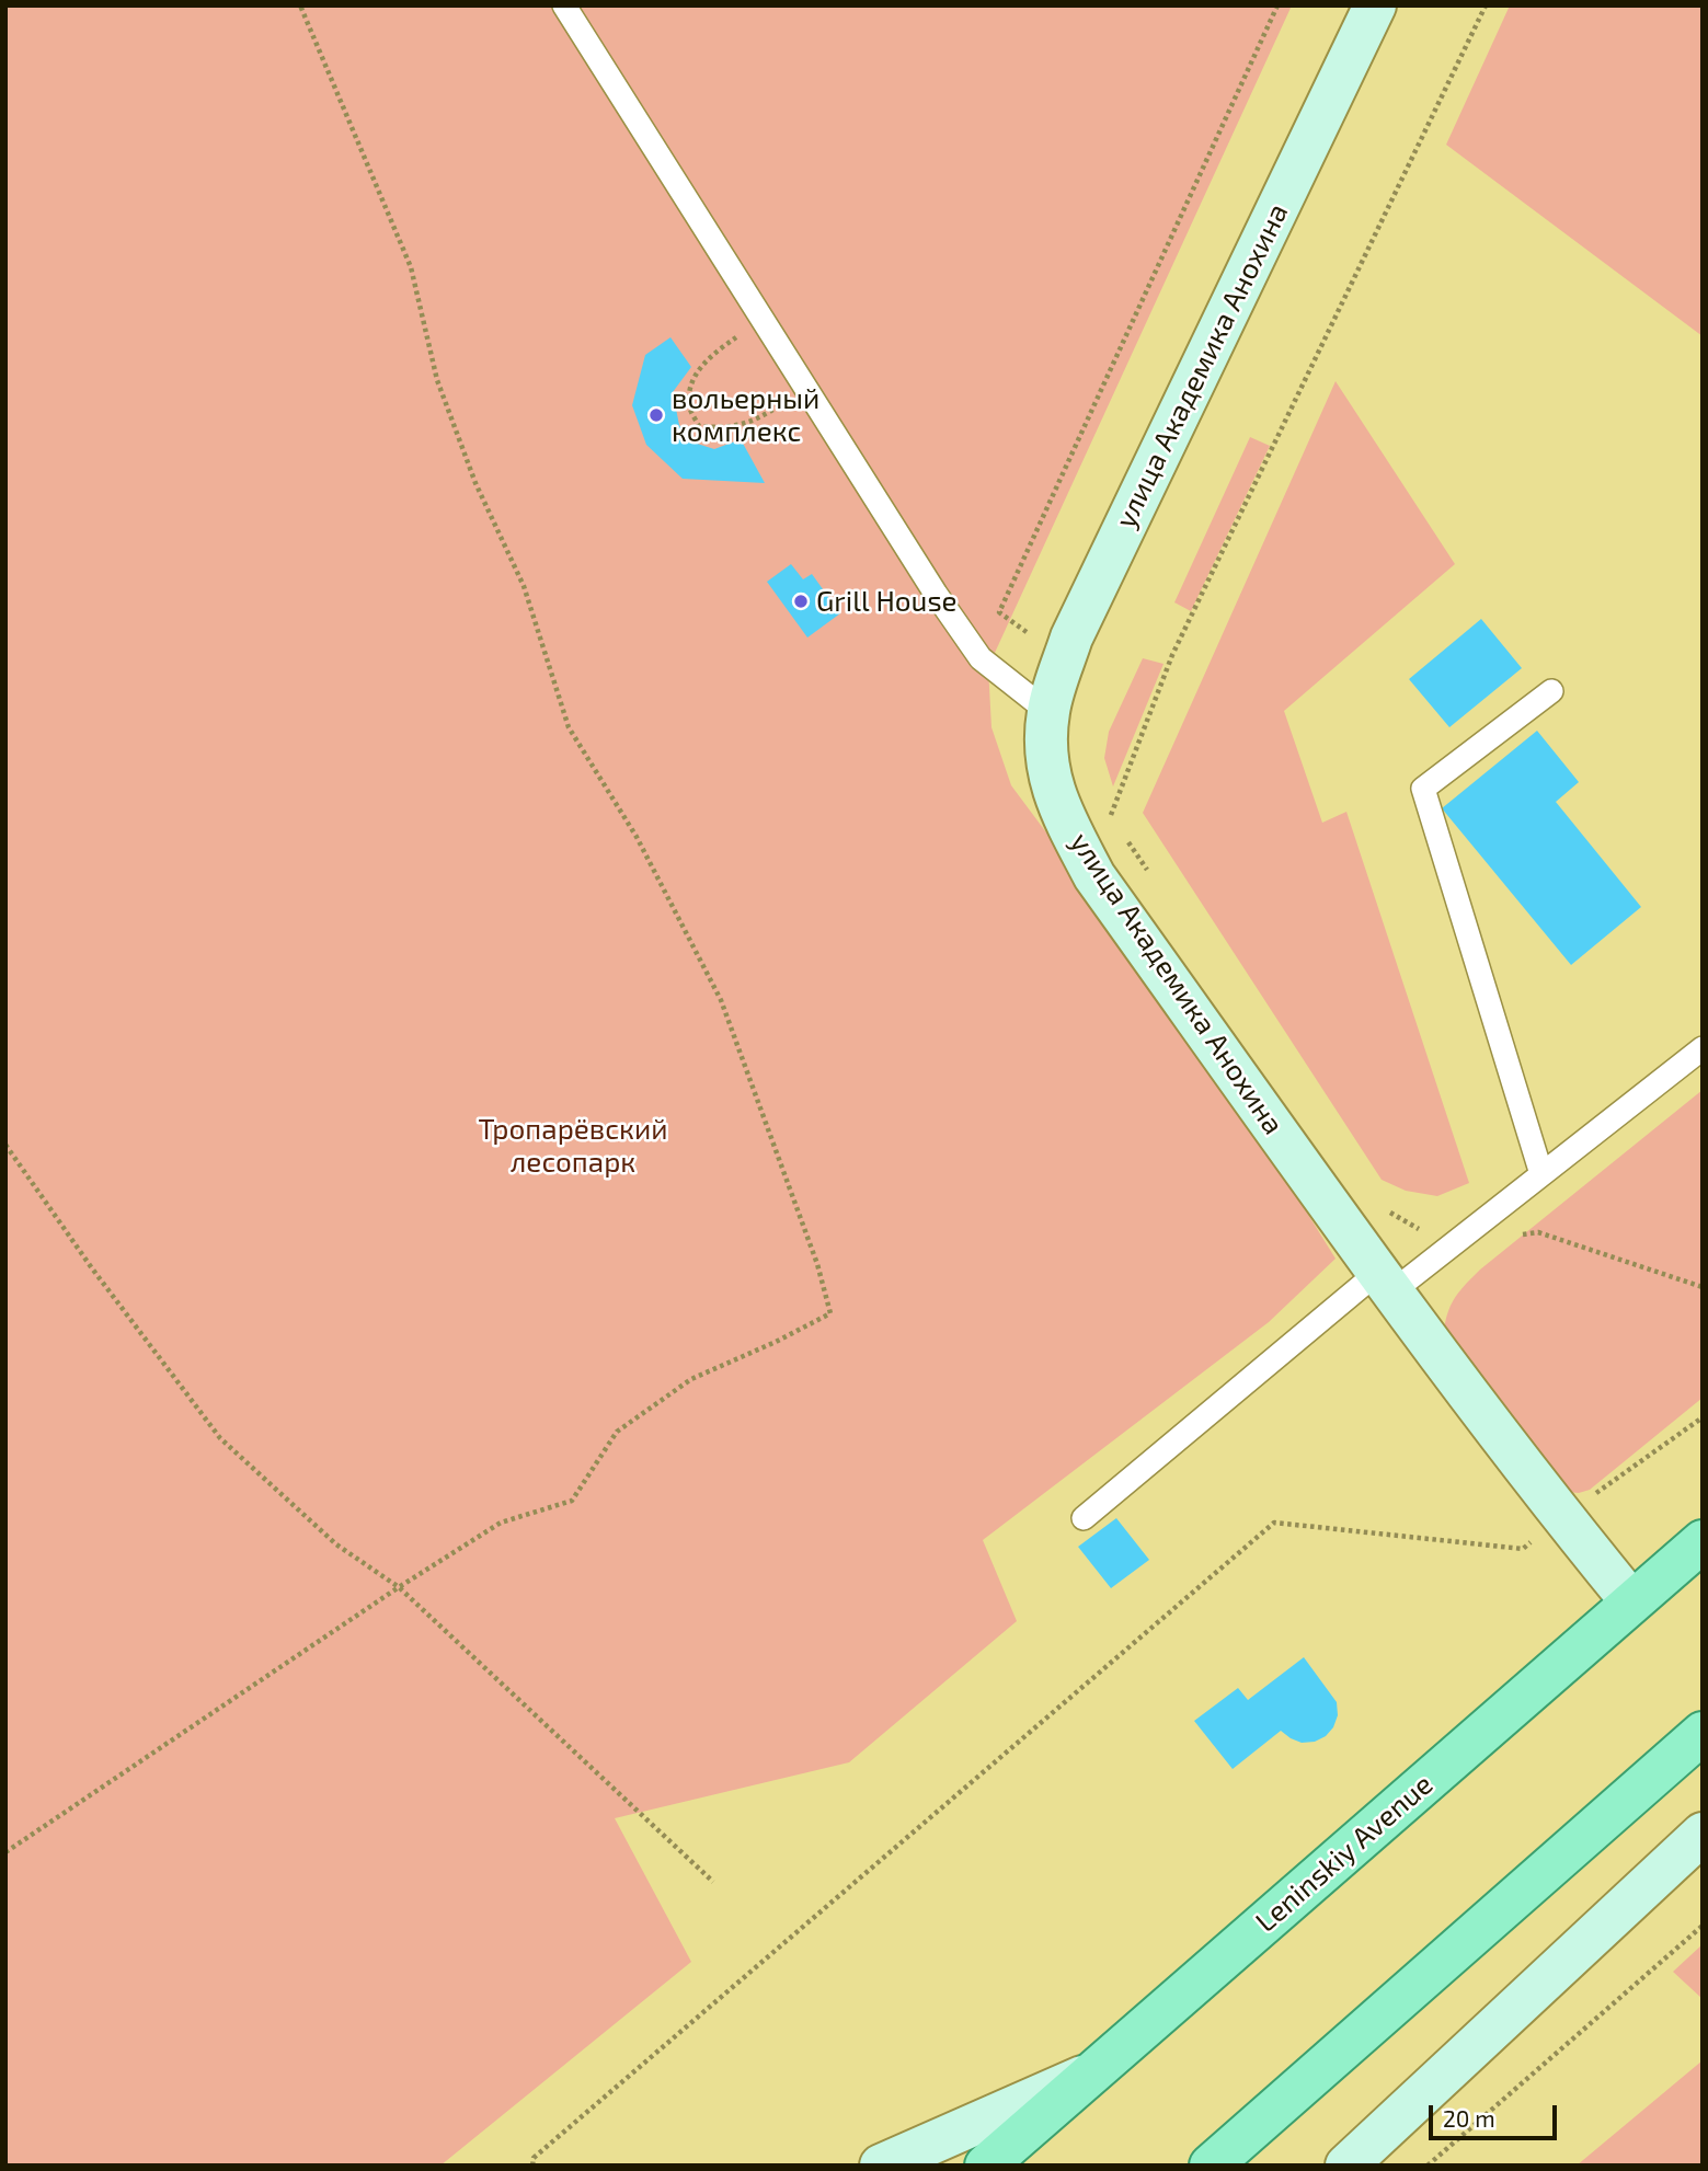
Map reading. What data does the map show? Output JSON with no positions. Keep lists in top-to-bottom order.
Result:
{
  "streets": {
    "main road": ["Leninskiy Avenue"],
    "street": ["улица Академика Анохина"]
  },
  "crossings": [
    ["улица Академика Анохина", "Leninskiy Avenue"]
  ],
  "parks": ["Тропарёвский лесопарк"],
  "places": ["вольерный комплекс", "Grill House"],
  "scale_bar": "20 m"
}
